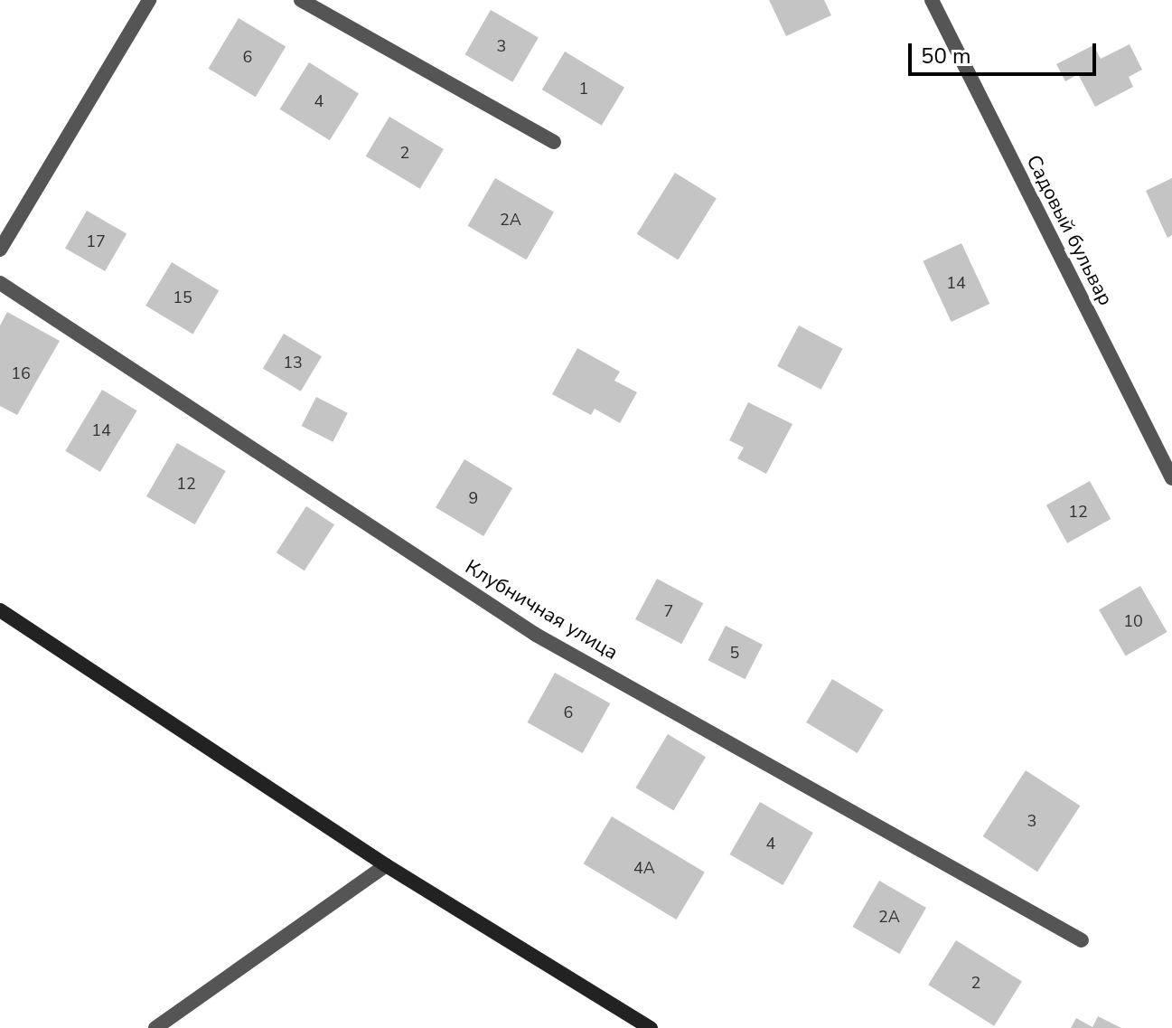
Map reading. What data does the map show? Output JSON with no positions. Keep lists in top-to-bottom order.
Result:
{
  "streets": {
    "street": ["Садовый бульвар", "Клубничная улица"]
  },
  "house_numbers": [
    "3",
    "6",
    "1",
    "4",
    "2",
    "2А",
    "17",
    "14",
    "15",
    "13",
    "16",
    "14",
    "12",
    "9",
    "12",
    "7",
    "10",
    "5",
    "6",
    "3",
    "4",
    "4А",
    "2А",
    "2"
  ],
  "scale_bar": "50 m"
}
